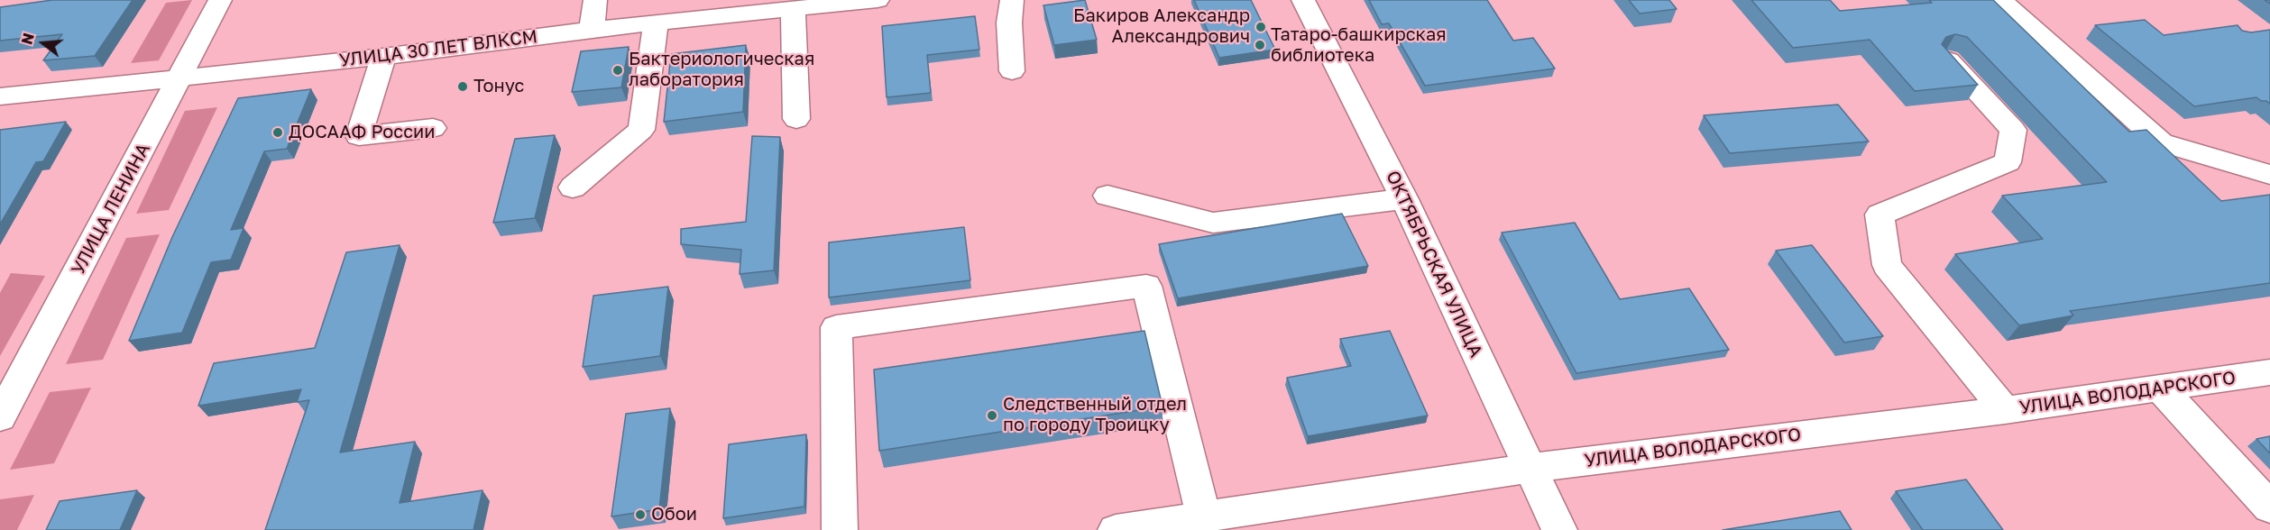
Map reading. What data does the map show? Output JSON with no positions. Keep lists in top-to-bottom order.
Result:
{
  "streets": {
    "street": [
      "УЛИЦА 30 ЛЕТ ВЛКСМ",
      "УЛИЦА ЛЕНИНА",
      "ОКТЯБРЬСКАЯ УЛИЦА",
      "УЛИЦА ВОЛОДАРСКОГО"
    ]
  },
  "crossings": [
    ["УЛИЦА 30 ЛЕТ ВЛКСМ", "УЛИЦА ЛЕНИНА"],
    ["ОКТЯБРЬСКАЯ УЛИЦА", "УЛИЦА ВОЛОДАРСКОГО"]
  ],
  "places": [
    "Бакиров Александр Александрович",
    "Татаро-башкирская библиотека",
    "Бактериологическая лаборатория",
    "Тонус",
    "ДОСААФ России",
    "Следственный отдел по городу Троицку",
    "Обои"
  ],
  "north": "left"
}
